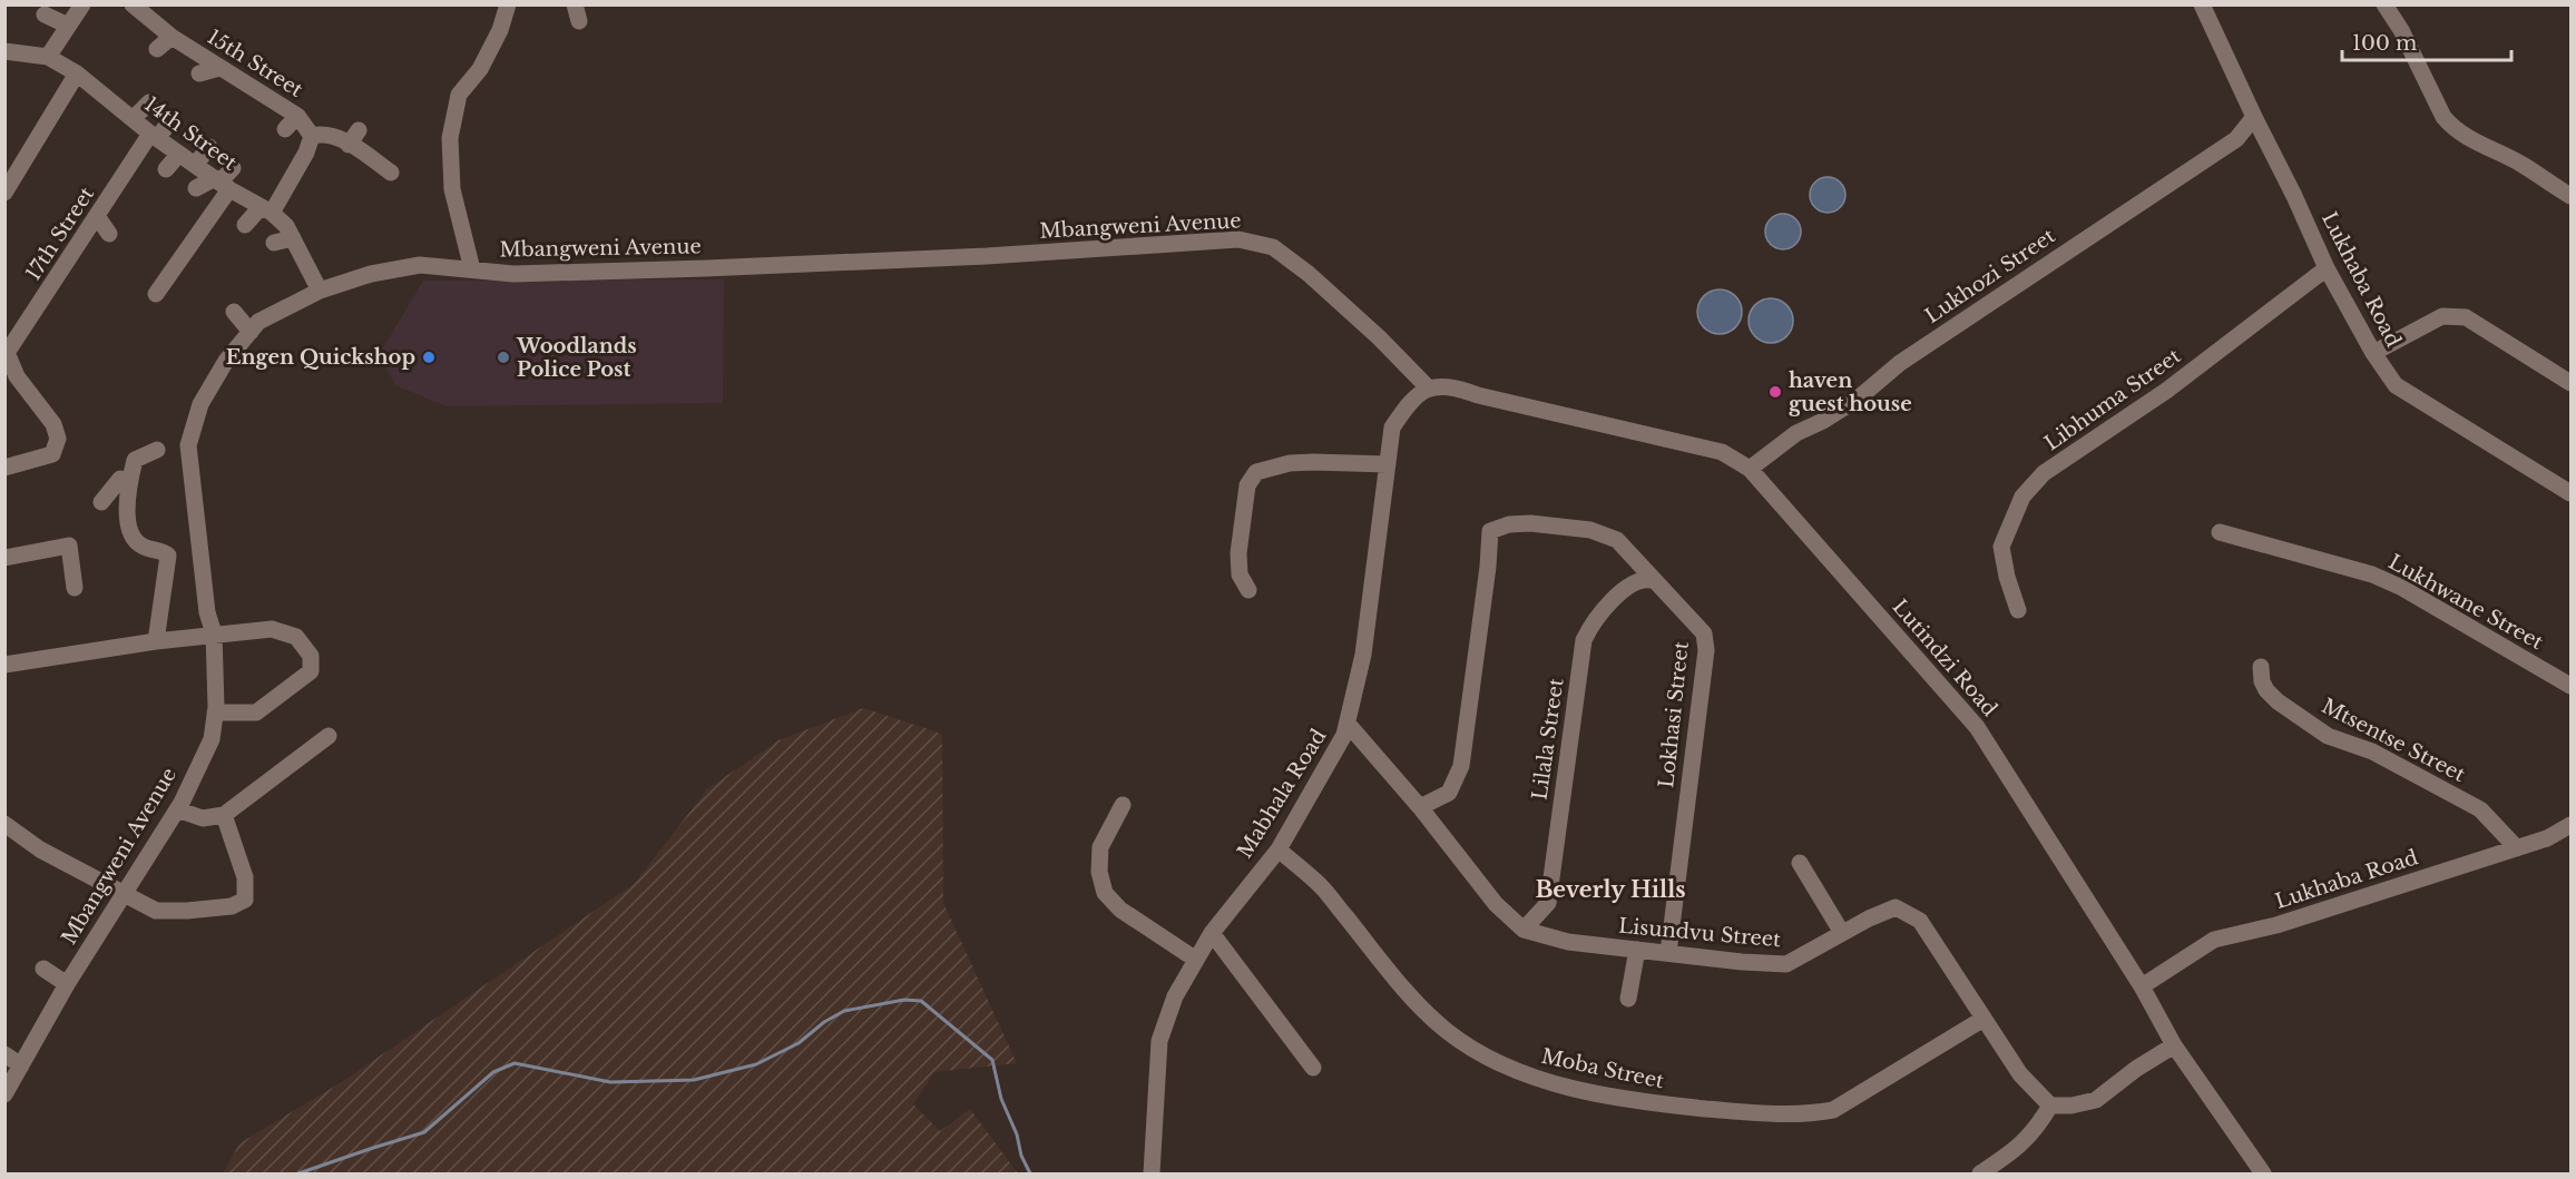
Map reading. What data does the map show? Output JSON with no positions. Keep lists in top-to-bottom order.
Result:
{
  "streets": {
    "street": [
      "15th Street",
      "14th Street",
      "Mbangweni Avenue",
      "17th Street",
      "Lukhozi Street",
      "Lukhaba Road",
      "Libhuma Street",
      "Lukhwane Street",
      "Lutindzi Road",
      "Lokhasi Street",
      "Lilala Street",
      "Mtsentse Street",
      "Mabhala Road",
      "Lisundvu Street",
      "Moba Street"
    ]
  },
  "crossings": [
    ["14th Street", "Mbangweni Avenue"],
    ["14th Street", "17th Street"],
    ["Mbangweni Avenue", "Lutindzi Road"],
    ["Mbangweni Avenue", "Mabhala Road"],
    ["Lukhozi Street", "Lukhaba Road"],
    ["Lukhozi Street", "Lutindzi Road"],
    ["Lukhaba Road", "Libhuma Street"],
    ["Lukhaba Road", "Lutindzi Road"],
    ["Lukhaba Road", "Mtsentse Street"],
    ["Lutindzi Road", "Mabhala Road"],
    ["Lokhasi Street", "Lilala Street"],
    ["Lokhasi Street", "Lisundvu Street"],
    ["Lilala Street", "Lisundvu Street"],
    ["Mabhala Road", "Lisundvu Street"],
    ["Mabhala Road", "Moba Street"],
    ["Lisundvu Street", "Moba Street"]
  ],
  "districts": ["Beverly Hills"],
  "places": ["Engen Quickshop", "Woodlands Police Post", "haven guest house"],
  "scale_bar": "100 m"
}
